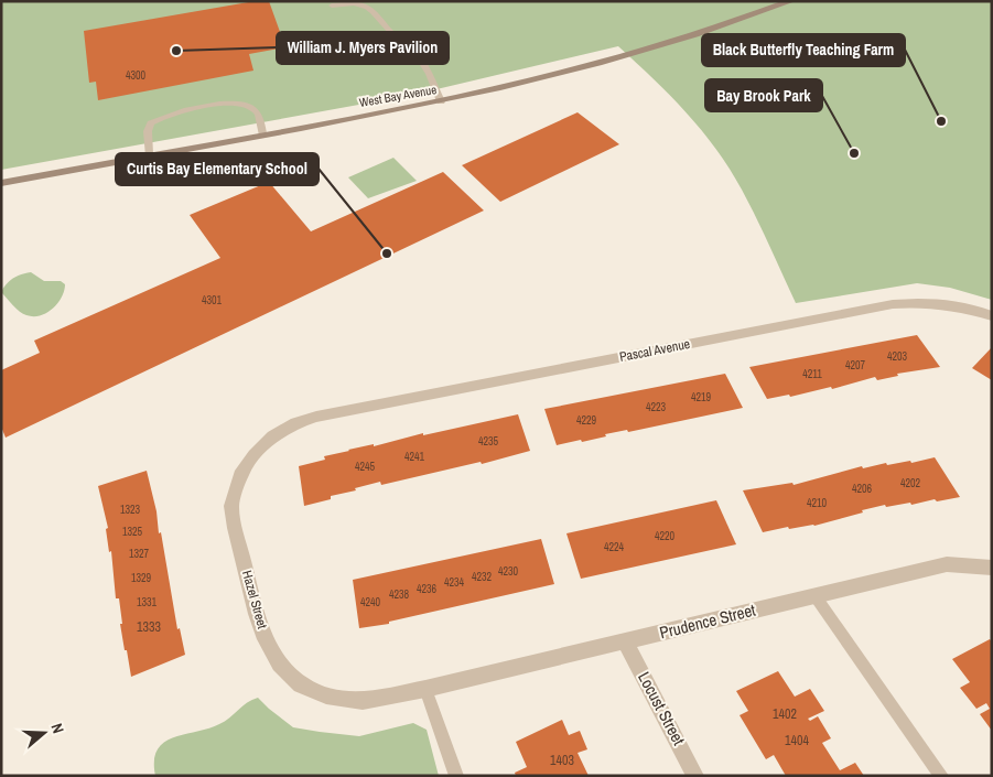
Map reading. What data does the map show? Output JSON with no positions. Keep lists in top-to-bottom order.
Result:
{
  "streets": {
    "street": [
      "West Bay Avenue",
      "Pascal Avenue",
      "Hazel Street",
      "Prudence Street",
      "Locust Street"
    ]
  },
  "crossings": [
    ["Pascal Avenue", "Hazel Street"],
    ["Hazel Street", "Prudence Street"],
    ["Prudence Street", "Locust Street"]
  ],
  "places": [
    "William J. Myers Pavilion",
    "Black Butterfly Teaching Farm",
    "Bay Brook Park",
    "Curtis Bay Elementary School"
  ],
  "house_numbers": [
    "4300",
    "4301",
    "4203",
    "4207",
    "4211",
    "4219",
    "4223",
    "4229",
    "4235",
    "4241",
    "4245",
    "4202",
    "4206",
    "4210",
    "1323",
    "1325",
    "4220",
    "4224",
    "1327",
    "4230",
    "4232",
    "1329",
    "4234",
    "4236",
    "4238",
    "1331",
    "4240",
    "1333",
    "1402",
    "1404",
    "1403"
  ],
  "north": "right"
}
